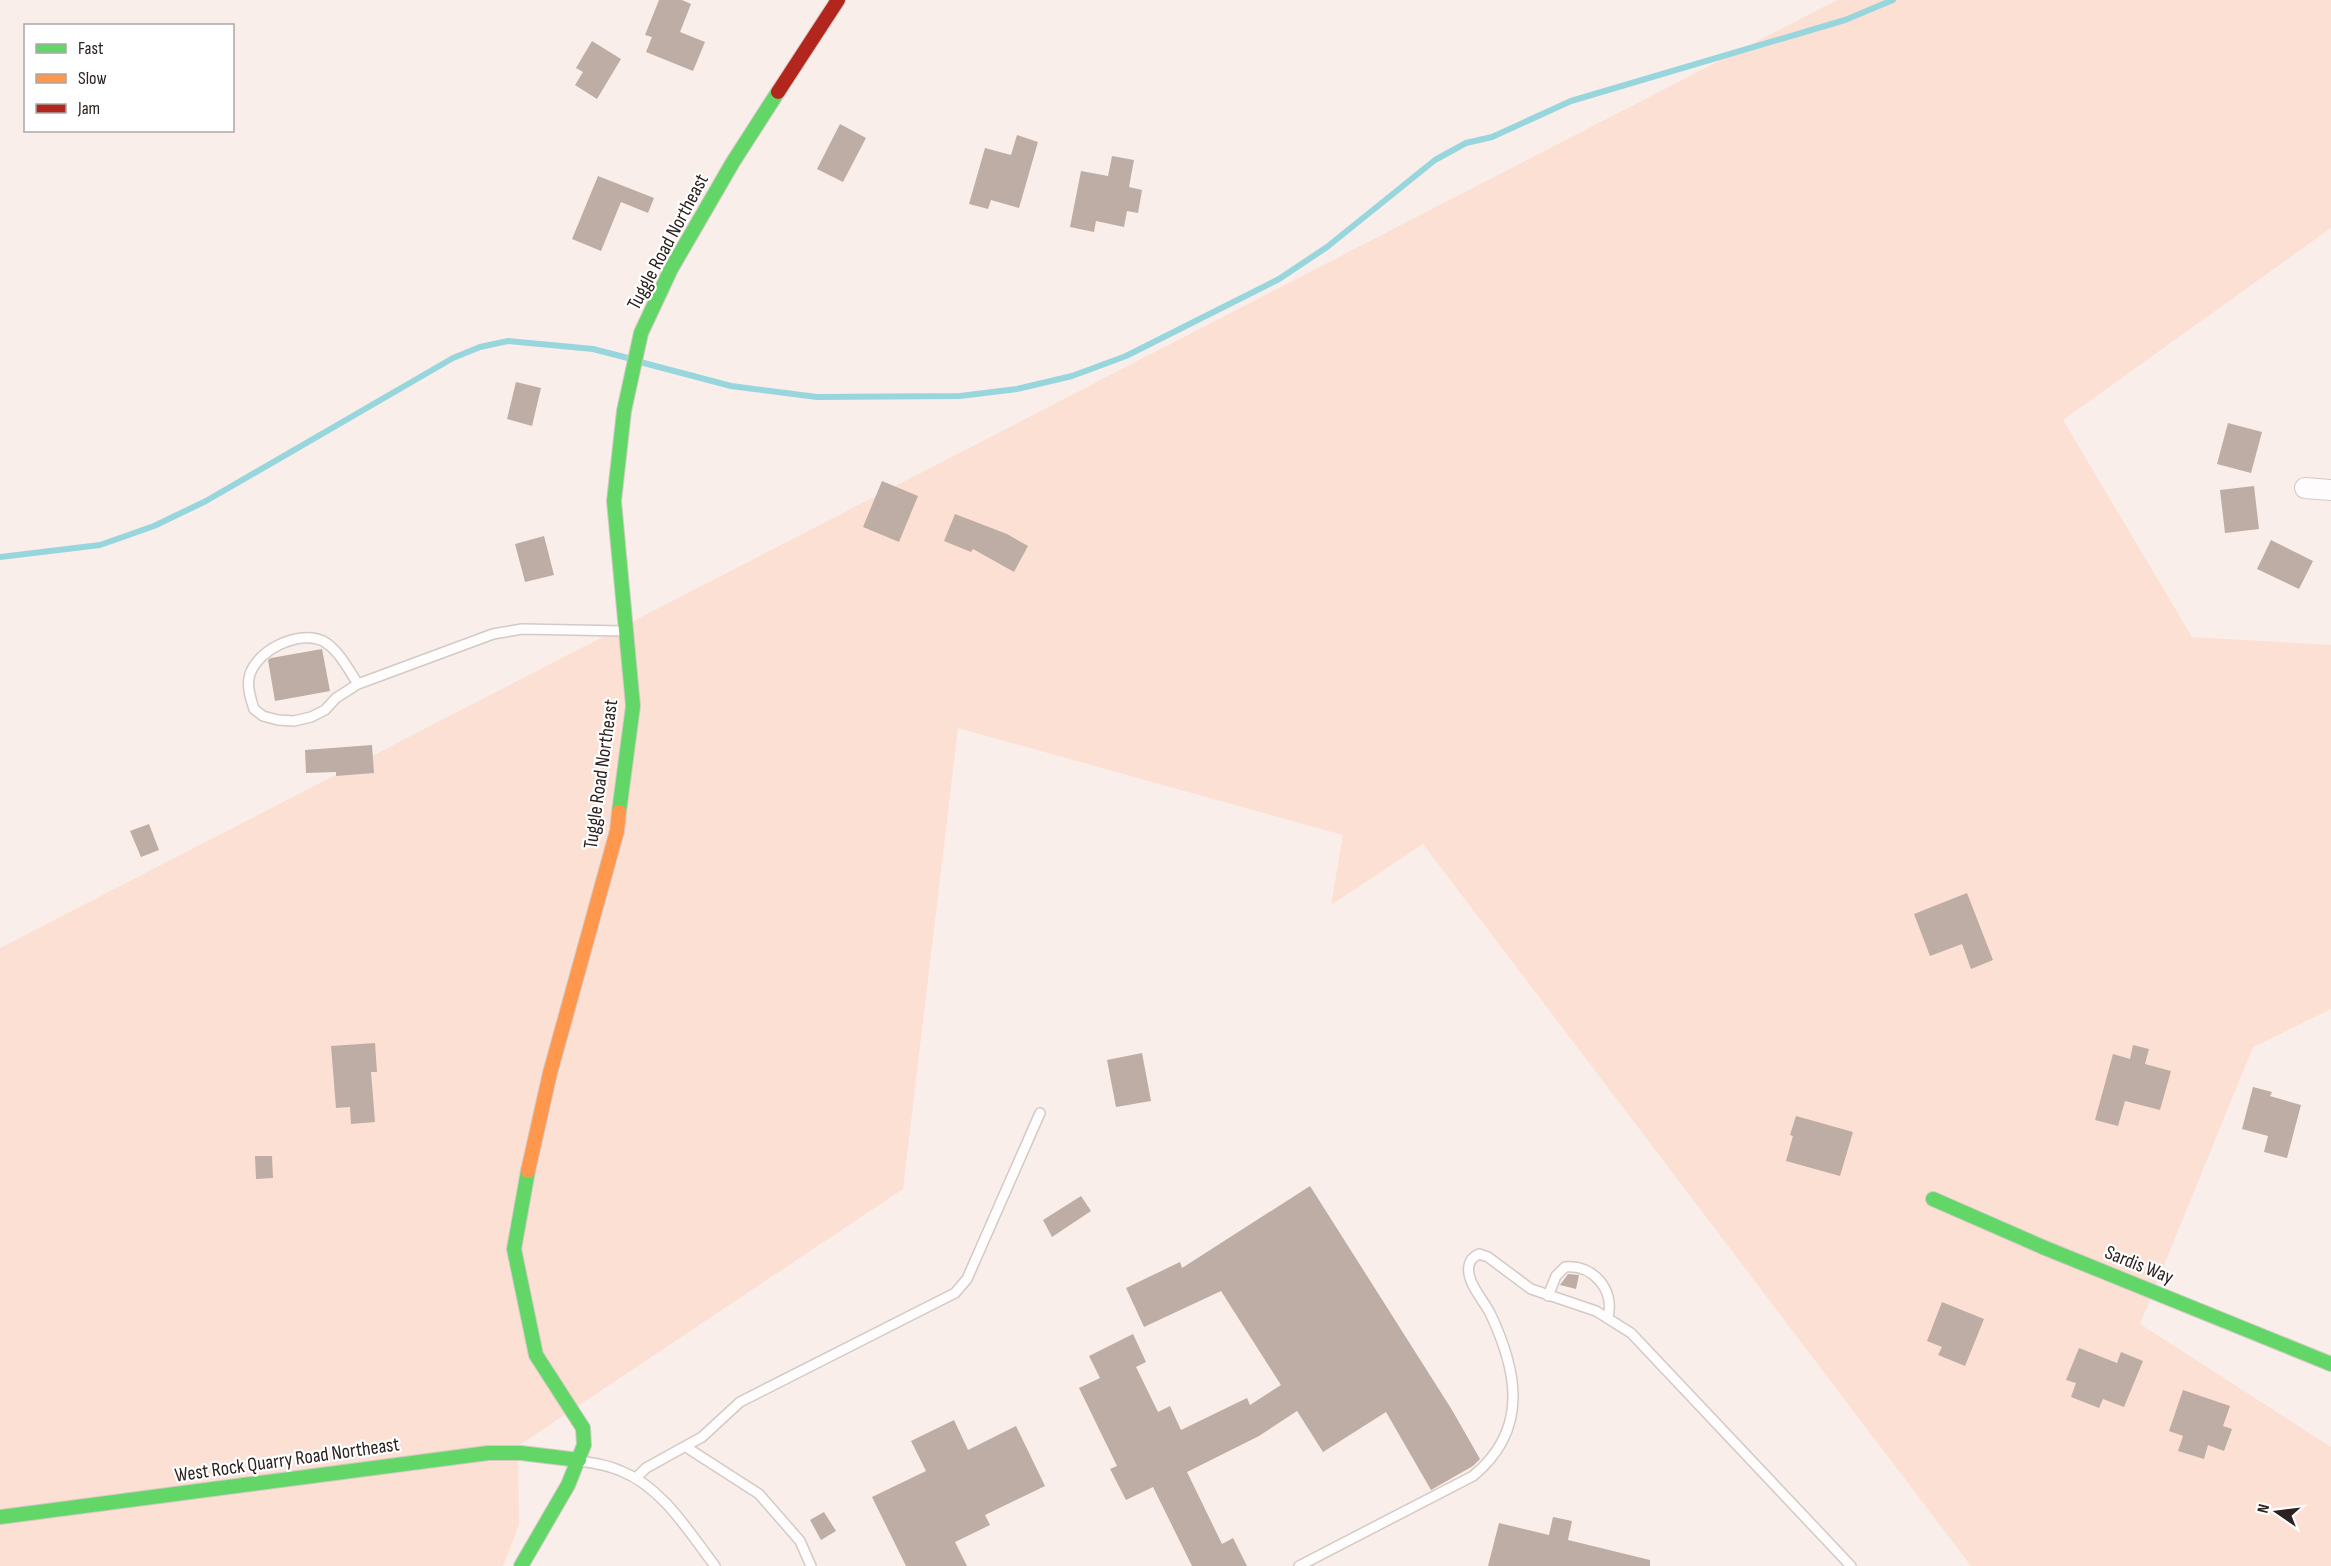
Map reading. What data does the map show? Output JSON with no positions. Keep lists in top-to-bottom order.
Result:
{
  "streets": {
    "street": ["Tuggle Road Northeast", "Sardis Way", "West Rock Quarry Road Northeast"]
  },
  "crossings": [
    ["Tuggle Road Northeast", "West Rock Quarry Road Northeast"]
  ],
  "legend": ["Fast", "Slow", "Jam"],
  "north": "left"
}
